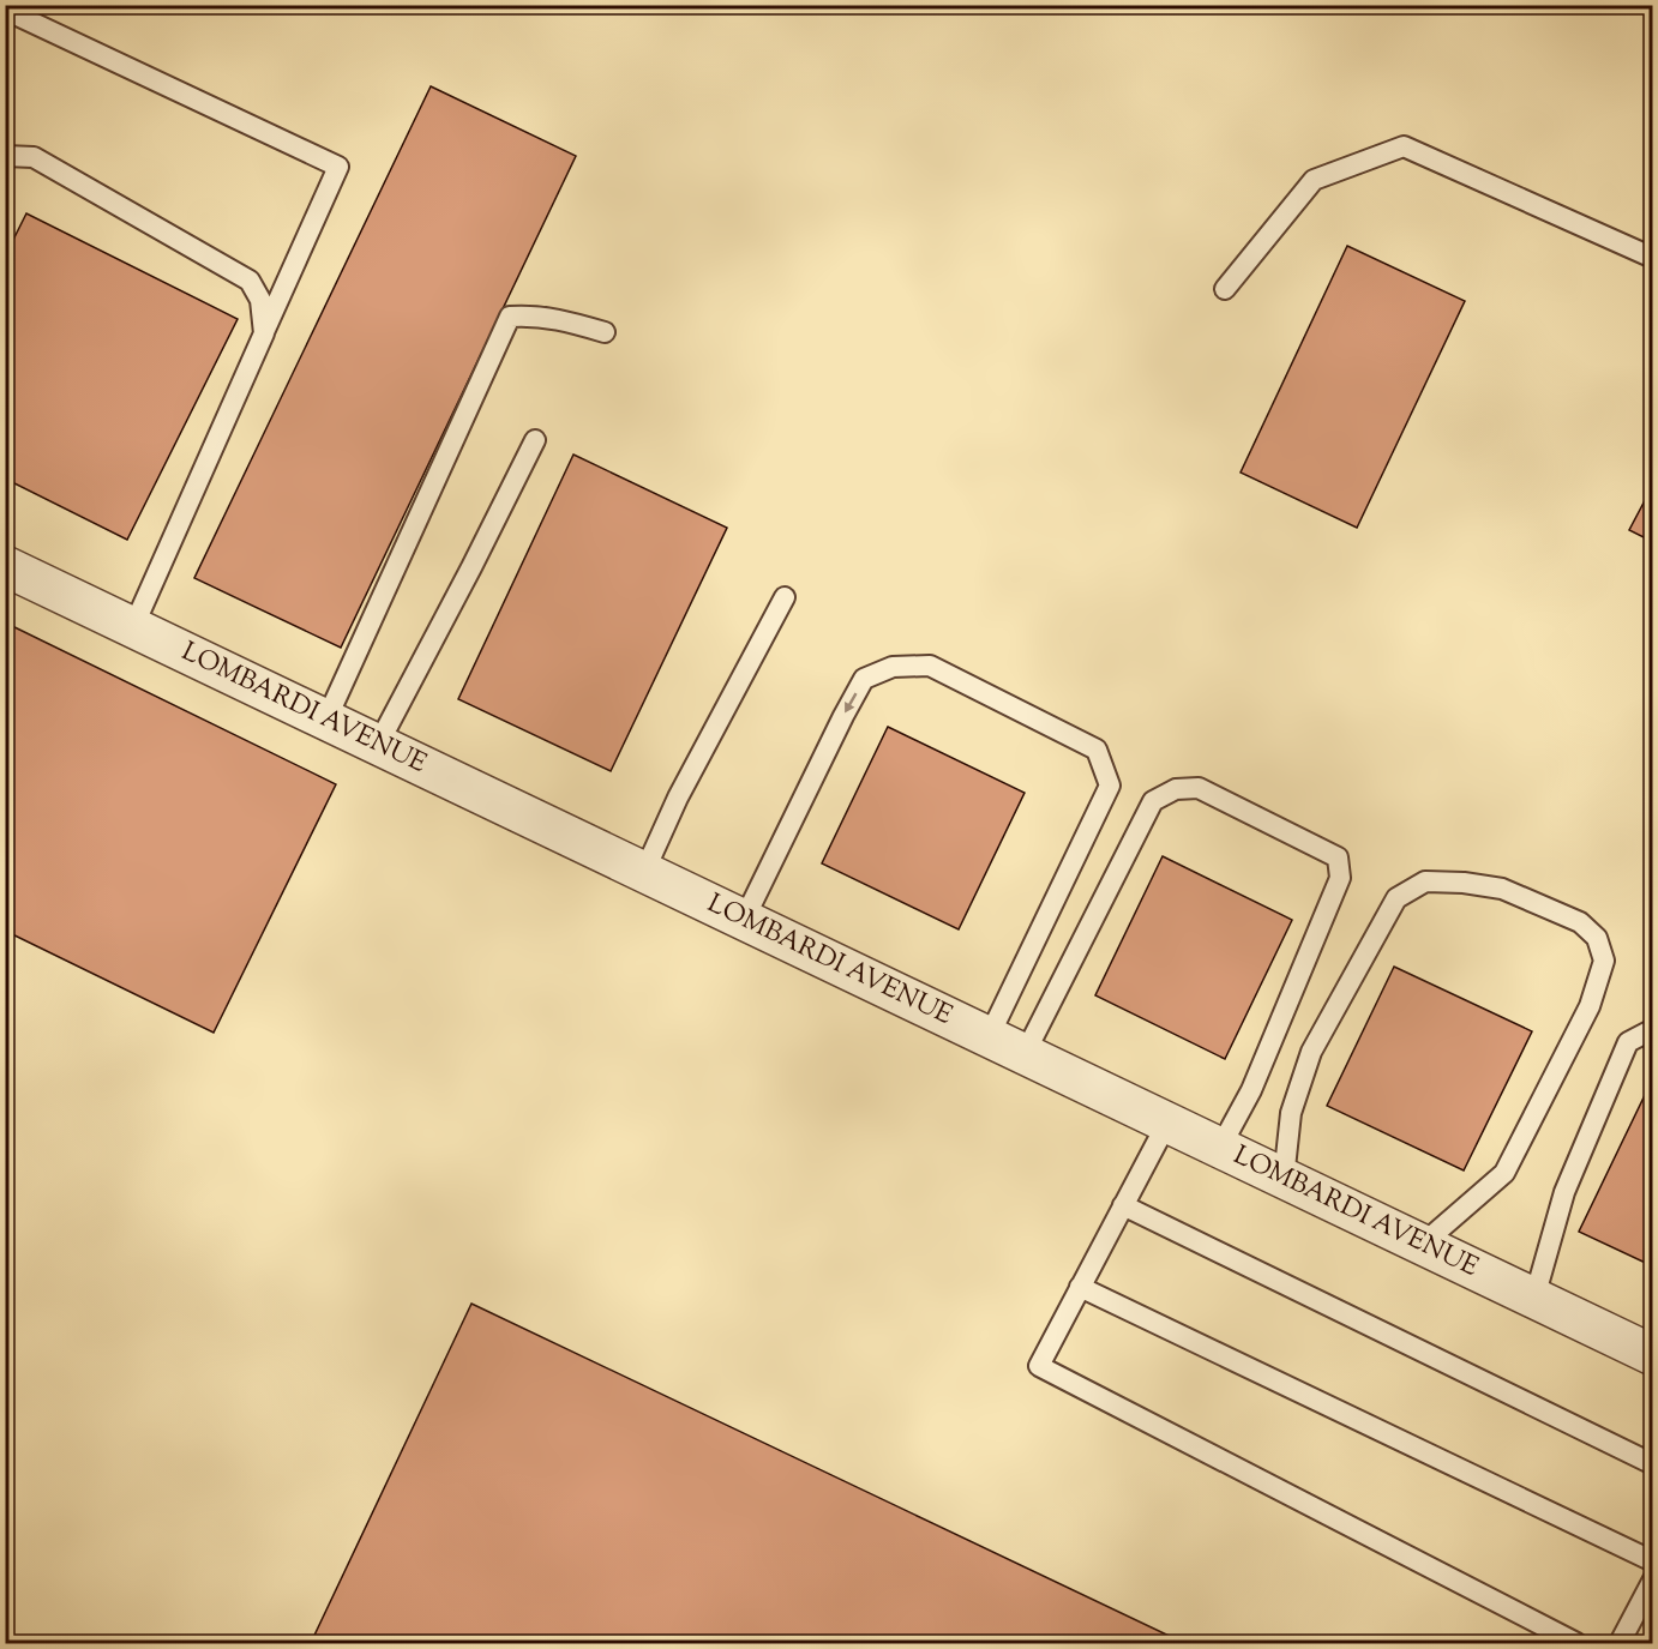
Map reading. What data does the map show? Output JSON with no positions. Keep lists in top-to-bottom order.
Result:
{
  "streets": {
    "street": ["LOMBARDI AVENUE"]
  }
}
